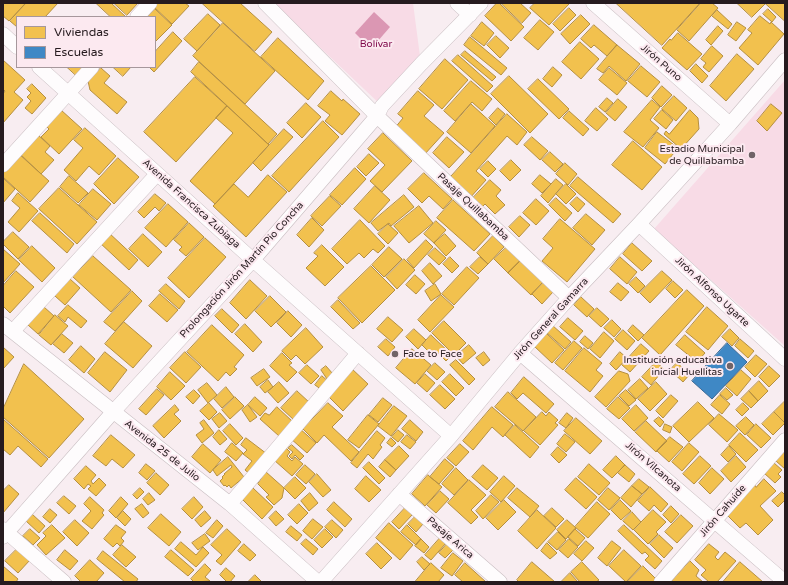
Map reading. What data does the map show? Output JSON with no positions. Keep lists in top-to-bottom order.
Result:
{
  "streets": {
    "street": [
      "Jirón Puno",
      "Avenida Francisca Zubiaga",
      "Pasaje Quillabamba",
      "Prolongación Jirón Martín Pio Concha",
      "Jirón Alfonso Ugarte",
      "Jirón General Gamarra",
      "Avenida 25 de Julio",
      "Jirón Vilcanota",
      "Jirón Cahuide",
      "Pasaje Arica"
    ]
  },
  "crossings": [
    ["Jirón Puno", "Jirón General Gamarra"],
    ["Avenida Francisca Zubiaga", "Prolongación Jirón Martín Pio Concha"],
    ["Avenida Francisca Zubiaga", "Jirón General Gamarra"],
    ["Pasaje Quillabamba", "Prolongación Jirón Martín Pio Concha"],
    ["Pasaje Quillabamba", "Jirón General Gamarra"],
    ["Prolongación Jirón Martín Pio Concha", "Avenida 25 de Julio"],
    ["Jirón Alfonso Ugarte", "Jirón General Gamarra"],
    ["Jirón General Gamarra", "Avenida 25 de Julio"],
    ["Jirón General Gamarra", "Jirón Vilcanota"],
    ["Jirón General Gamarra", "Pasaje Arica"],
    ["Jirón Vilcanota", "Jirón Cahuide"]
  ],
  "parks": ["Bolívar"],
  "places": ["Estadio Municipal de Quillabamba", "Face to Face", "Institución educativa inicial Huellitas"],
  "legend": ["Viviendas", "Escuelas"]
}
